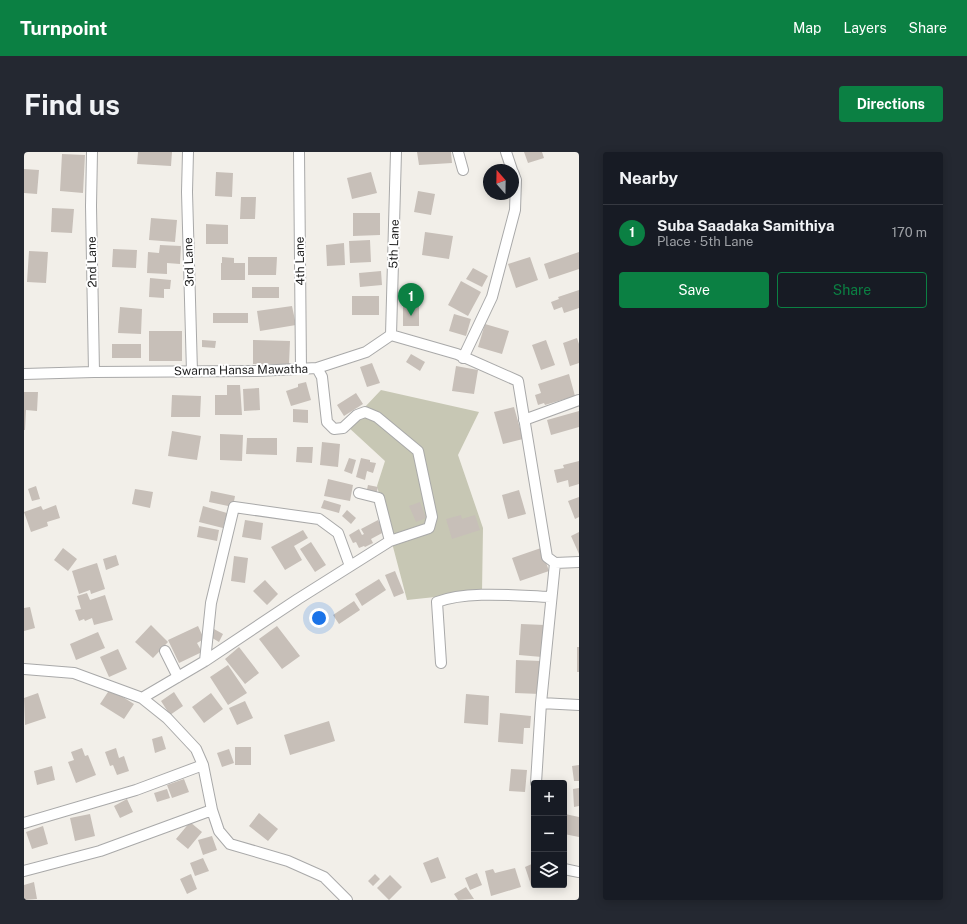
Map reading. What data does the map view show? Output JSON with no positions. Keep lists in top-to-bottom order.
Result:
{
  "streets": {
    "street": [
      "5th Lane",
      "4th Lane",
      "2nd Lane",
      "3rd Lane",
      "Swarna Hansa Mawatha"
    ]
  },
  "crossings": [
    ["5th Lane", "Swarna Hansa Mawatha"],
    ["4th Lane", "Swarna Hansa Mawatha"],
    ["2nd Lane", "Swarna Hansa Mawatha"],
    ["3rd Lane", "Swarna Hansa Mawatha"]
  ],
  "north": "top",
  "page": {
    "header": "Turnpoint",
    "nav": ["Map", "Layers", "Share"],
    "buttons": [
      "Directions",
      ["Save", "Share"]
    ],
    "title": "Find us",
    "heading": "Nearby",
    "list": [
      {
        "mark": "1",
        "name": "Suba Saadaka Samithiya",
        "note": "Place · 5th Lane",
        "value": "170 m"
      }
    ],
    "pins": "1",
    "map_buttons": ["+", "−"]
  }
}
